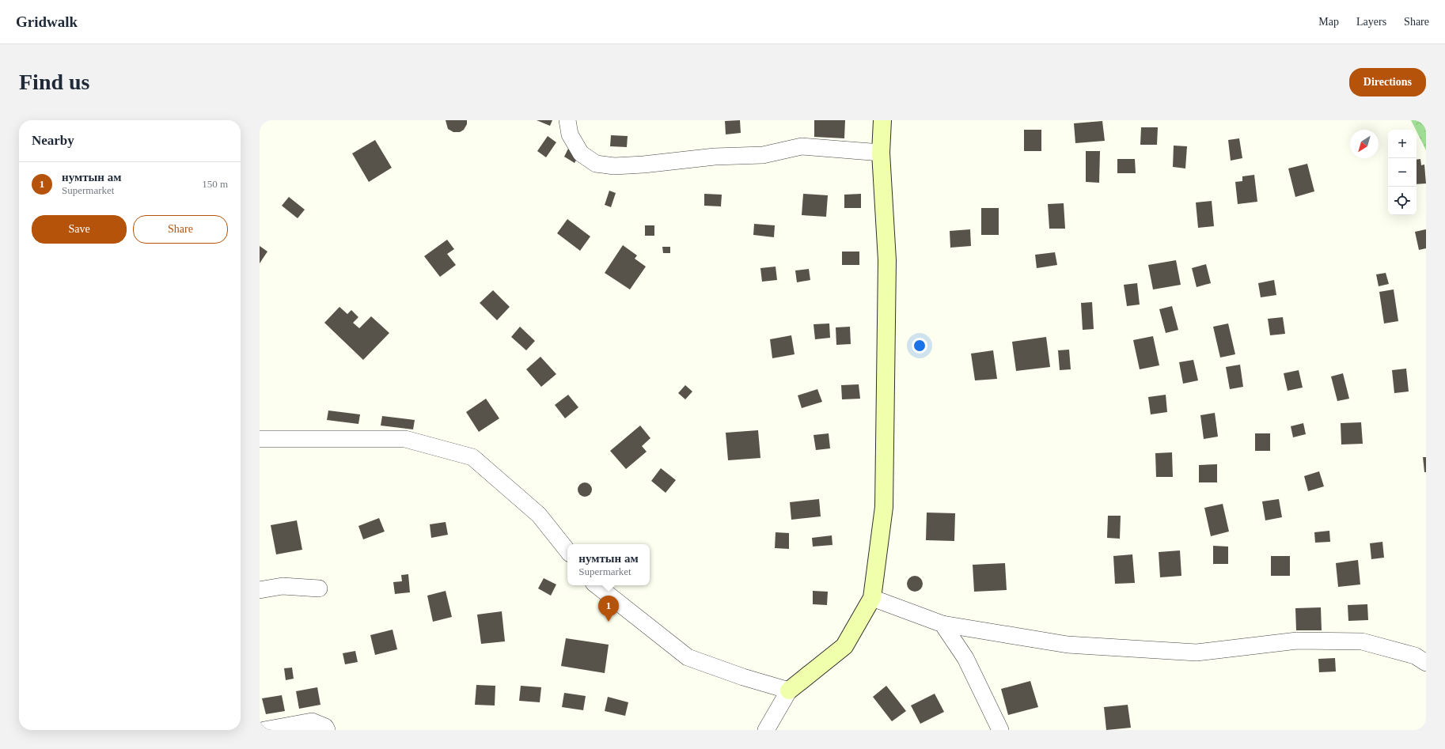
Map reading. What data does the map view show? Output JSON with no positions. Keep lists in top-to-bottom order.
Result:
{
  "north": "bottom left",
  "page": {
    "header": "Gridwalk",
    "nav": ["Map", "Layers", "Share"],
    "buttons": [
      "Directions",
      ["Save", "Share"]
    ],
    "title": "Find us",
    "heading": "Nearby",
    "map_buttons": ["+", "−"],
    "list": [
      {
        "mark": "1",
        "name": "нумтын ам",
        "note": "Supermarket",
        "value": "150 m"
      }
    ],
    "popup": ["нумтын ам", "Supermarket"],
    "pins": "1"
  }
}
